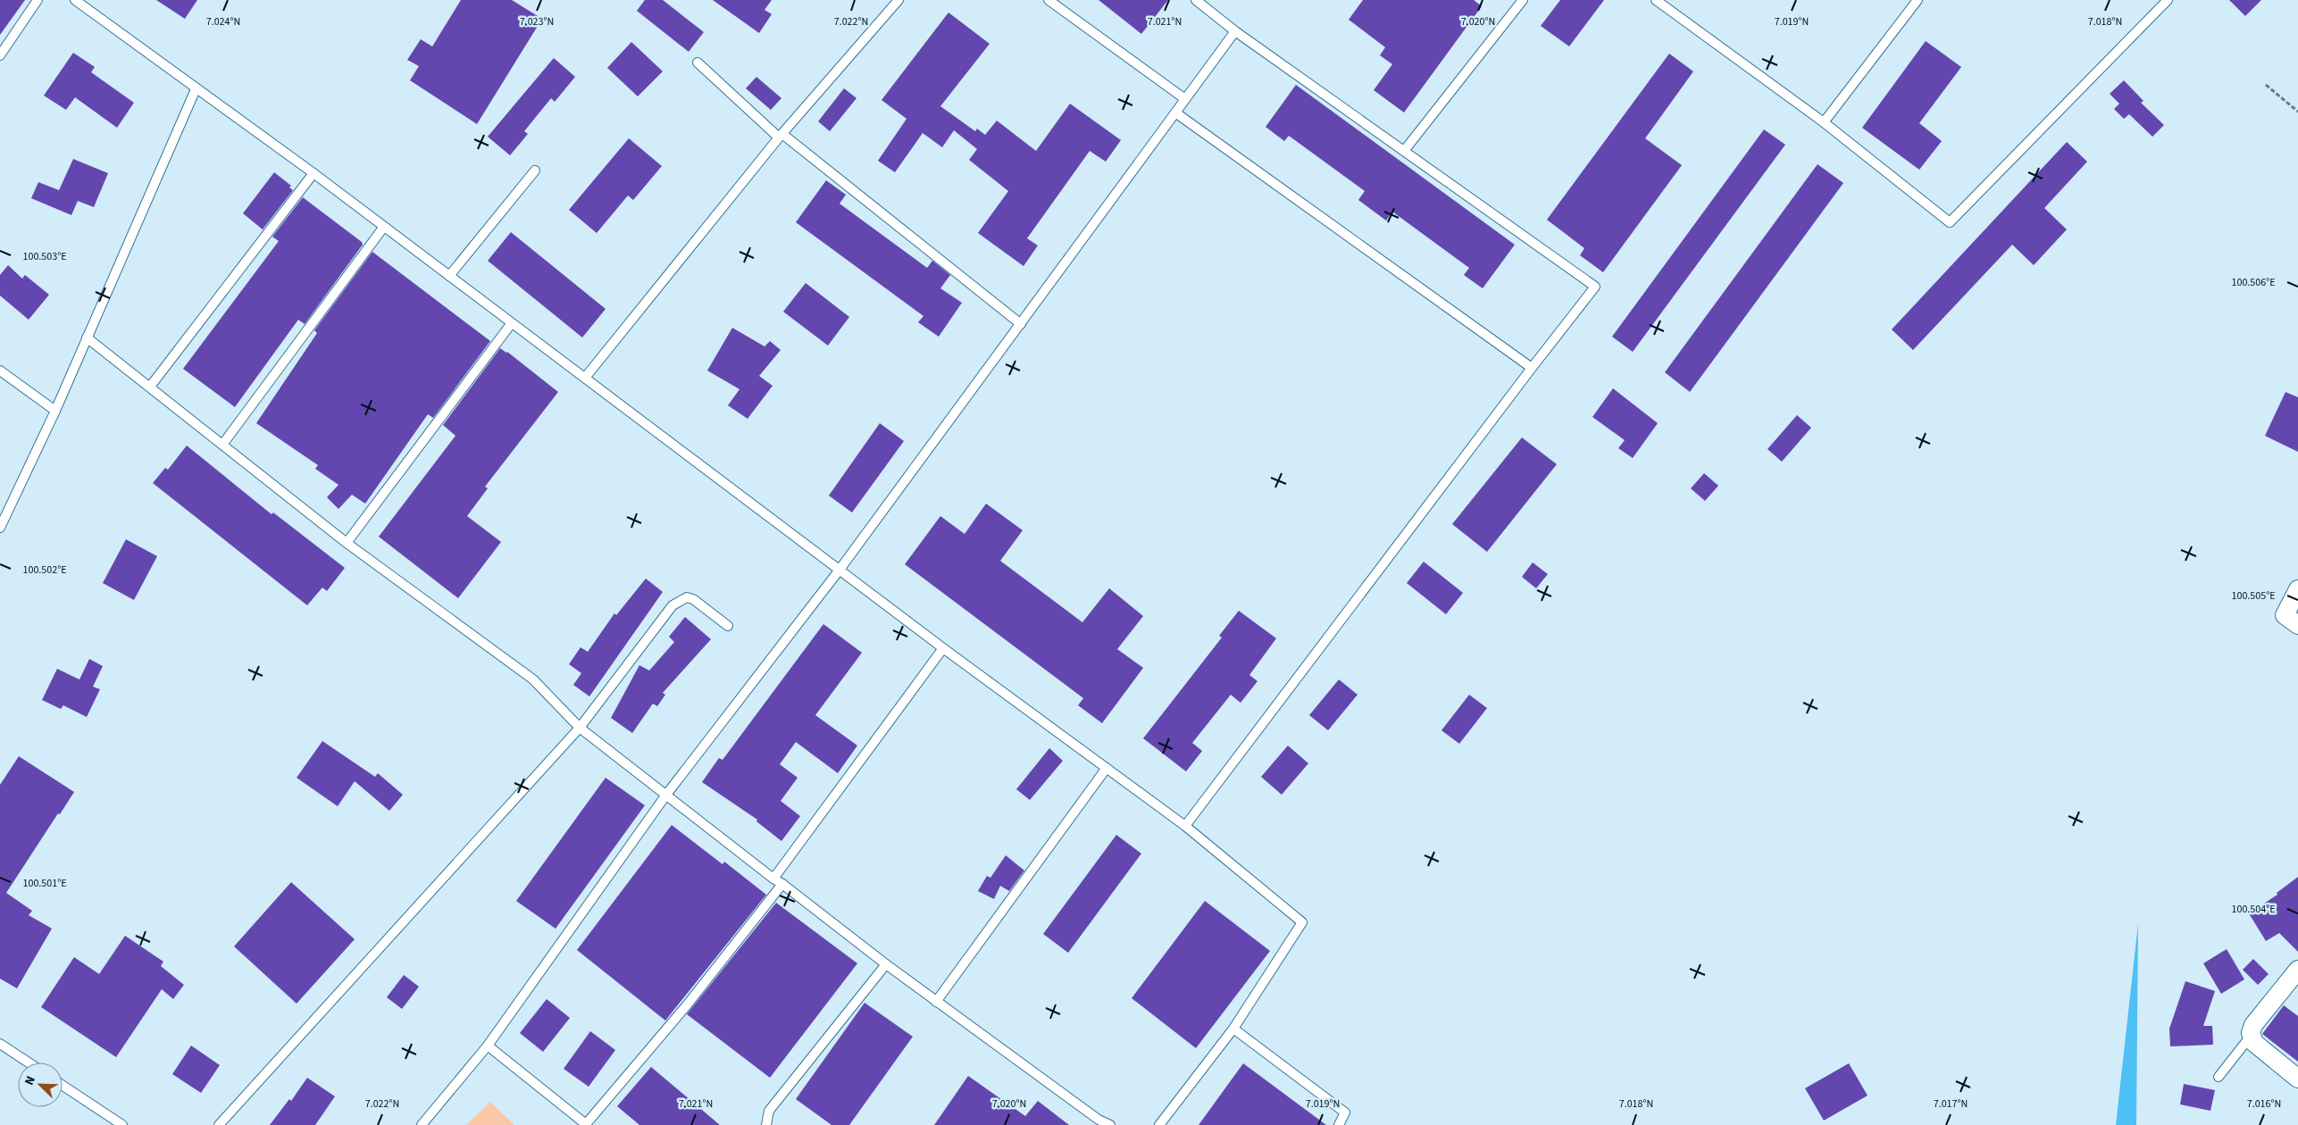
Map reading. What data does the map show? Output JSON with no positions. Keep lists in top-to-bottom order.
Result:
{
  "north": "top left",
  "coordinates": [
    "7.019°N",
    "7.024°N",
    "7.023°N",
    "7.022°N",
    "7.021°N",
    "7.020°N",
    "7.018°N",
    "100.503°E",
    "100.506°E",
    "100.502°E",
    "100.505°E",
    "100.501°E",
    "100.504°E",
    "7.017°N",
    "7.016°N"
  ]
}
